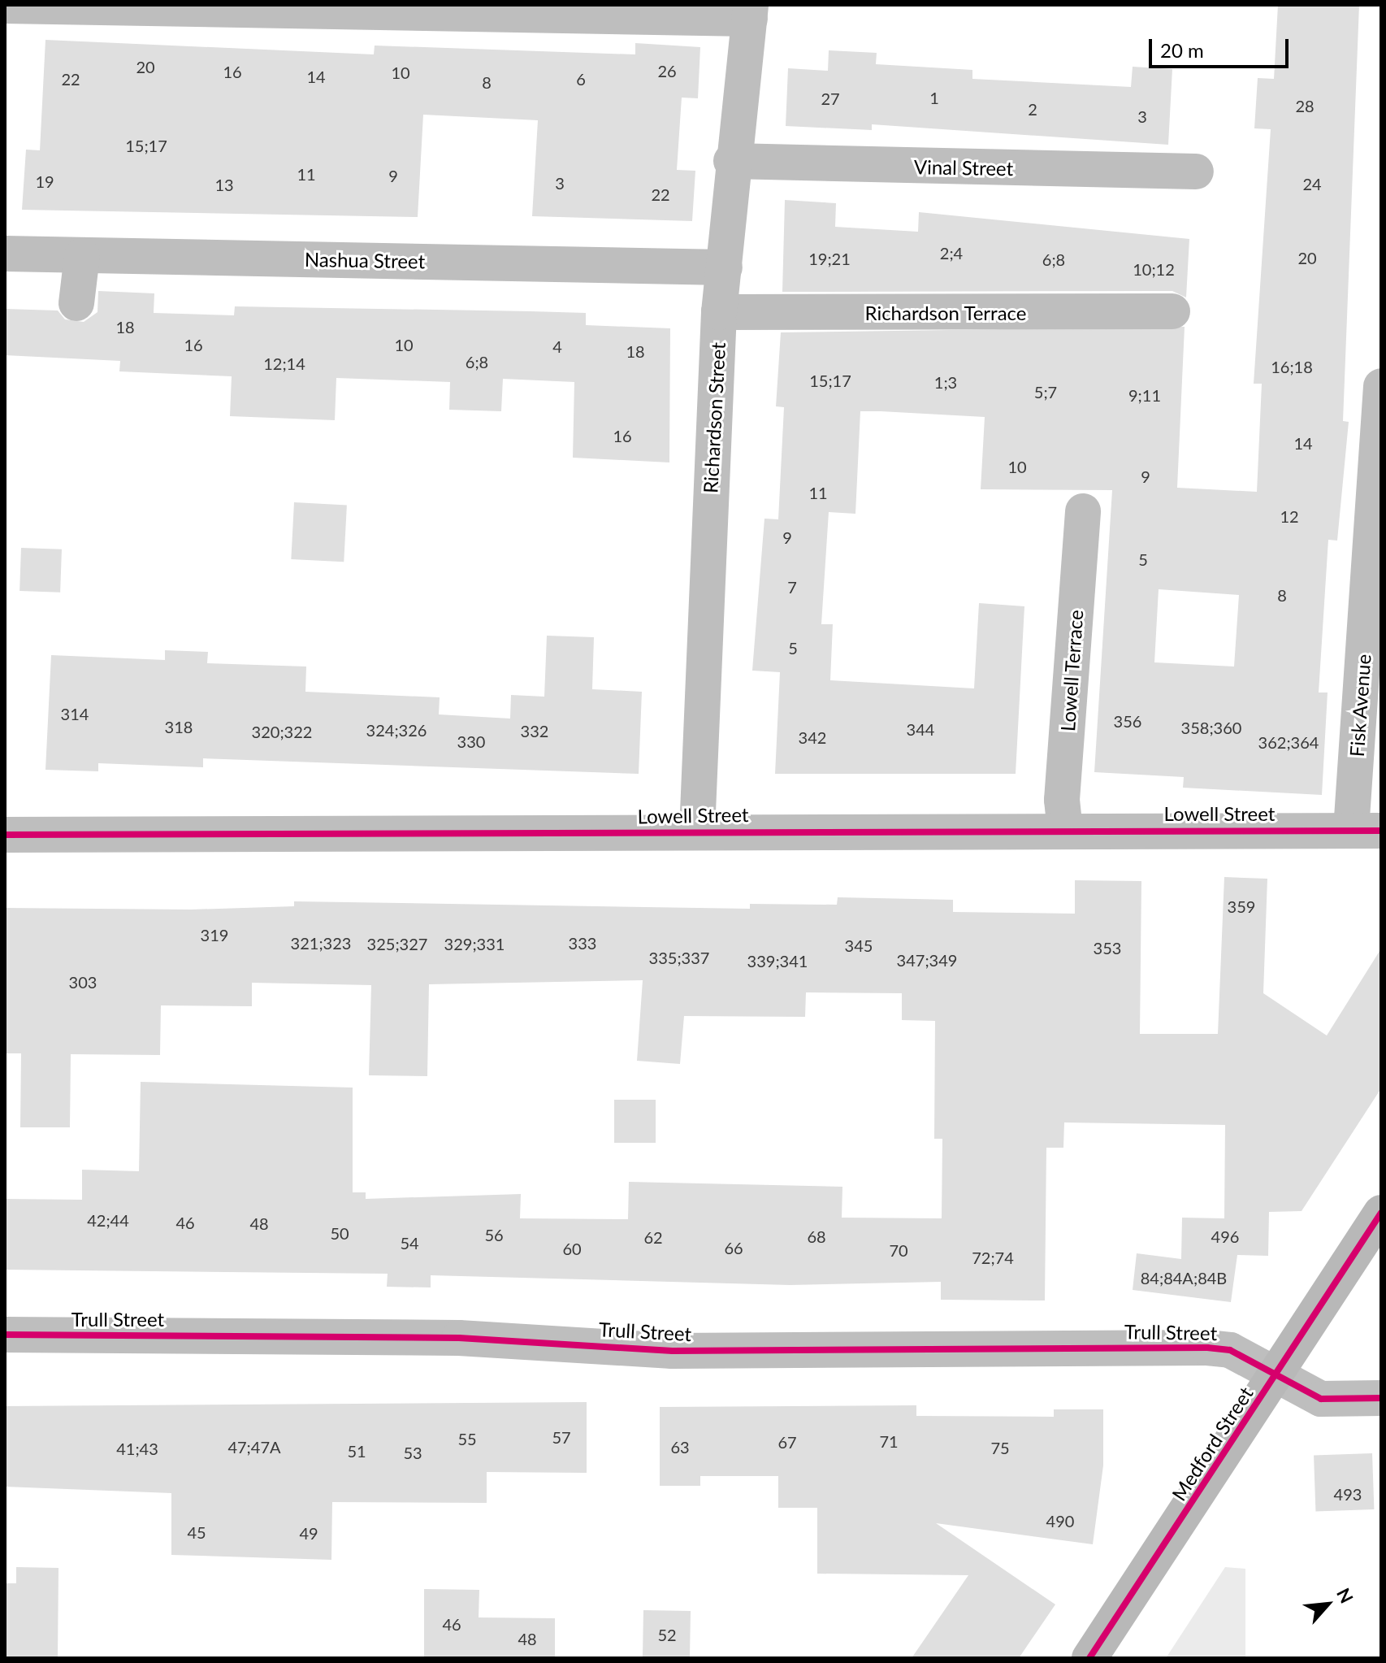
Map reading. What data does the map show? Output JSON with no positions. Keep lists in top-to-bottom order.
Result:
{
  "streets": {
    "main road": ["Medford Street"],
    "street": [
      "Vinal Street",
      "Nashua Street",
      "Richardson Terrace",
      "Richardson Street",
      "Lowell Terrace",
      "Fisk Avenue",
      "Lowell Street",
      "Trull Street"
    ]
  },
  "crossings": [
    ["Vinal Street", "Richardson Street"],
    ["Nashua Street", "Richardson Street"],
    ["Richardson Terrace", "Richardson Street"],
    ["Richardson Street", "Lowell Street"],
    ["Lowell Terrace", "Lowell Street"],
    ["Fisk Avenue", "Lowell Street"],
    ["Trull Street", "Medford Street"]
  ],
  "house_numbers": [
    "20",
    "26",
    "16",
    "10",
    "14",
    "22",
    "6",
    "8",
    "1",
    "27",
    "28",
    "2",
    "3",
    "15;17",
    "11",
    "9",
    "19",
    "3",
    "24",
    "13",
    "22",
    "2;4",
    "20",
    "19;21",
    "6;8",
    "10;12",
    "18",
    "16",
    "10",
    "4",
    "18",
    "6;8",
    "12;14",
    "16;18",
    "15;17",
    "1;3",
    "5;7",
    "9;11",
    "16",
    "14",
    "10",
    "9",
    "11",
    "12",
    "9",
    "5",
    "7",
    "8",
    "5",
    "314",
    "356",
    "318",
    "358;360",
    "344",
    "324;326",
    "332",
    "320;322",
    "342",
    "330",
    "362;364",
    "359",
    "319",
    "321;323",
    "333",
    "325;327",
    "329;331",
    "345",
    "353",
    "335;337",
    "347;349",
    "339;341",
    "303",
    "42;44",
    "46",
    "48",
    "50",
    "56",
    "68",
    "496",
    "62",
    "54",
    "66",
    "60",
    "70",
    "72;74",
    "84;84A;84B",
    "57",
    "55",
    "71",
    "67",
    "47;47A",
    "63",
    "75",
    "41;43",
    "51",
    "53",
    "493",
    "490",
    "45",
    "49",
    "46",
    "52",
    "48"
  ],
  "scale_bar": "20 m",
  "north": "top right"
}
